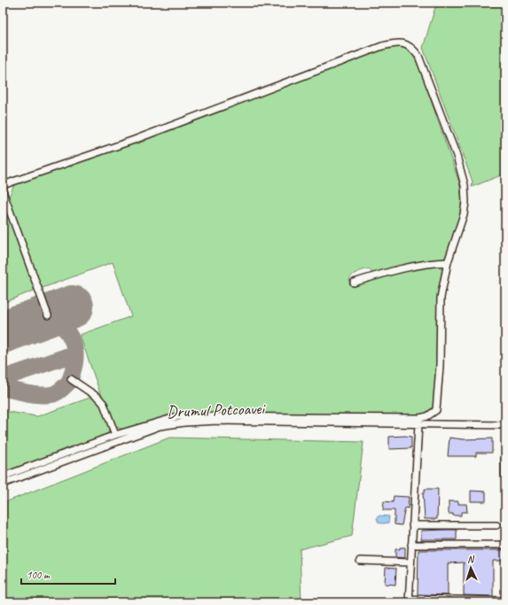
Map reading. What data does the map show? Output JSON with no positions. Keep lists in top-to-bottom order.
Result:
{
  "streets": {
    "street": ["Drumul Potcoavei"]
  },
  "scale_bar": "100 m",
  "north": "top"
}
